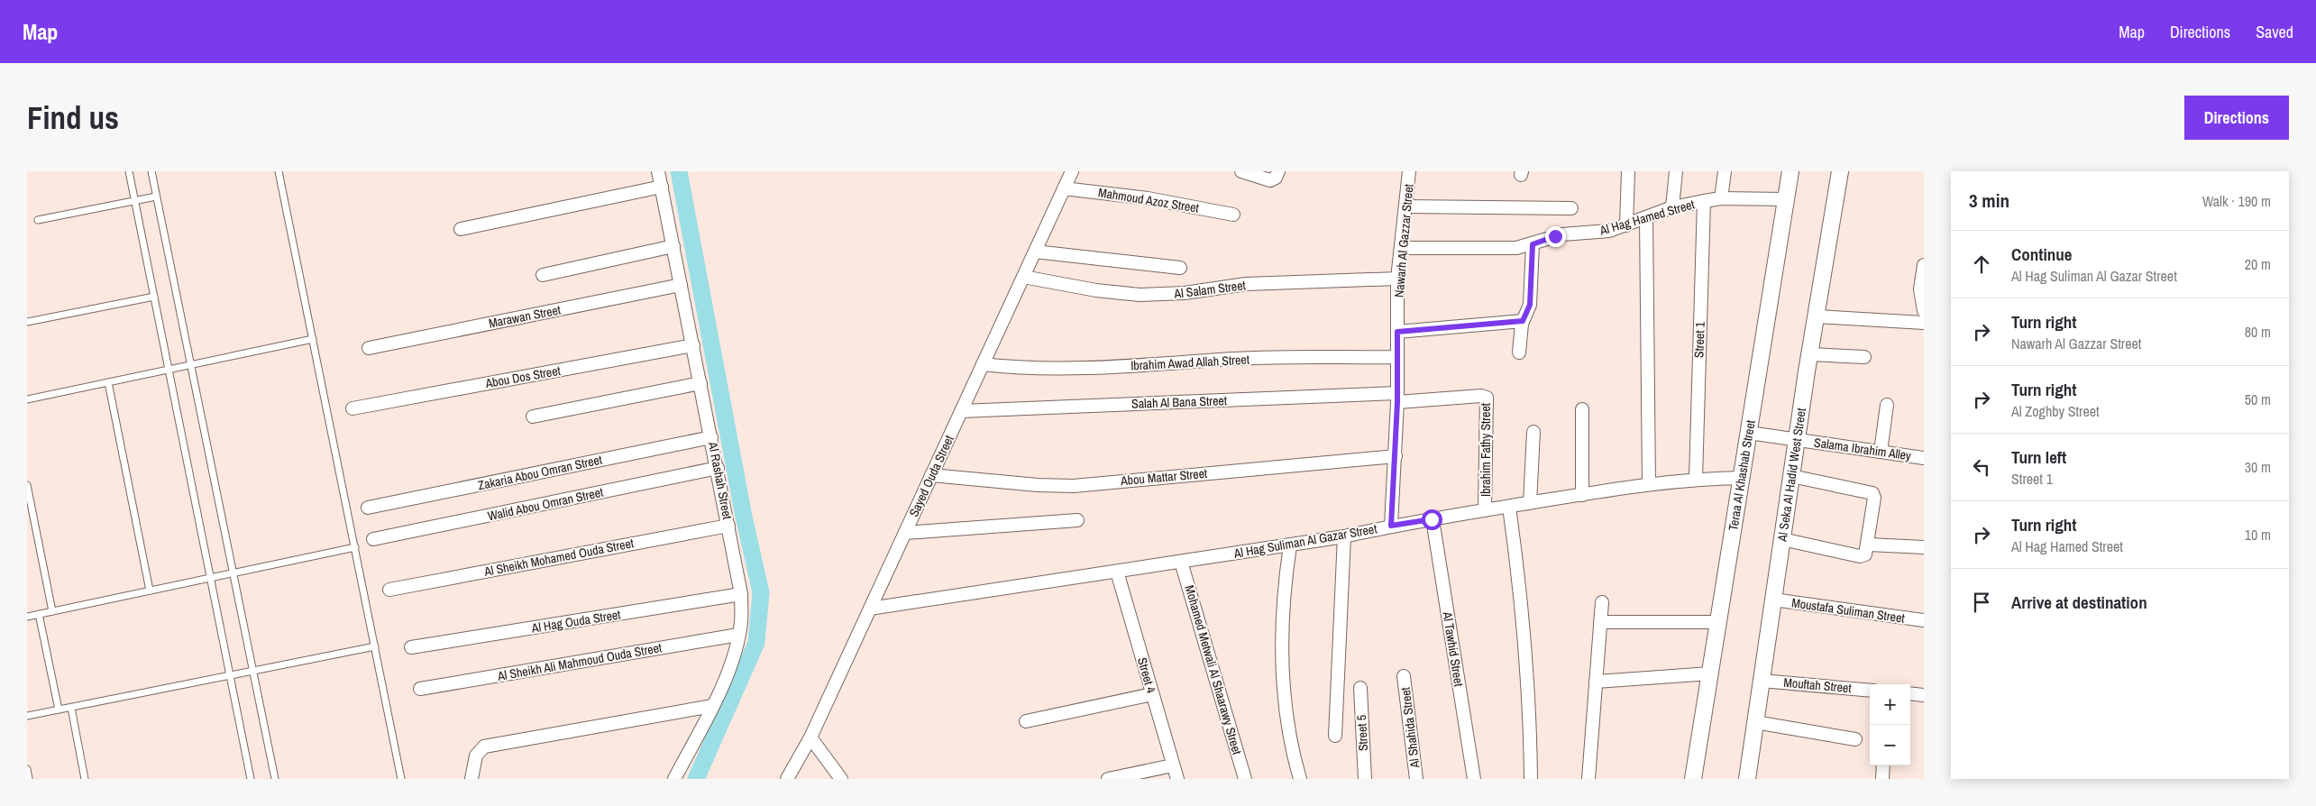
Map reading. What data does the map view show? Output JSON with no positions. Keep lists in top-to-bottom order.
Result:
{
  "streets": {
    "street": [
      "Mahmoud Azoz Street",
      "Al Hag Hamed Street",
      "Nawarh Al Gazzar Street",
      "Al Salam Street",
      "Marawan Street",
      "Street 1",
      "Ibrahim Awad Allah Street",
      "Abou Dos Street",
      "Salah Al Bana Street",
      "Salama Ibrahim Alley",
      "Ibrahim Fathy Street",
      "Zakaria Abou Omran Street",
      "Teraa Al Khashab Street",
      "Al Seka Al Hadid West Street",
      "Sayed Ouda Street",
      "Abou Mattar Street",
      "Al Rashah Street",
      "Walid Abou Omran Street",
      "Al Hag Suliman Al Gazar Street",
      "Al Sheikh Mohamed Ouda Street",
      "Moustafa Suliman Street",
      "Al Hag Ouda Street",
      "Al Tawhid Street",
      "Al Sheikh Ali Mahmoud Ouda Street",
      "Mohamed Metwali Al Shaarawy Street",
      "Street 4",
      "Mouftah Street",
      "Al Shahida Street",
      "Street 5"
    ]
  },
  "crossings": [
    ["Mahmoud Azoz Street", "Sayed Ouda Street"],
    ["Al Hag Hamed Street", "Nawarh Al Gazzar Street"],
    ["Al Hag Hamed Street", "Street 1"],
    ["Al Hag Hamed Street", "Teraa Al Khashab Street"],
    ["Nawarh Al Gazzar Street", "Al Salam Street"],
    ["Nawarh Al Gazzar Street", "Ibrahim Awad Allah Street"],
    ["Nawarh Al Gazzar Street", "Salah Al Bana Street"],
    ["Nawarh Al Gazzar Street", "Ibrahim Fathy Street"],
    ["Nawarh Al Gazzar Street", "Abou Mattar Street"],
    ["Nawarh Al Gazzar Street", "Al Hag Suliman Al Gazar Street"],
    ["Al Salam Street", "Sayed Ouda Street"],
    ["Marawan Street", "Al Rashah Street"],
    ["Street 1", "Al Hag Suliman Al Gazar Street"],
    ["Ibrahim Awad Allah Street", "Sayed Ouda Street"],
    ["Abou Dos Street", "Al Rashah Street"],
    ["Salah Al Bana Street", "Ibrahim Fathy Street"],
    ["Salah Al Bana Street", "Sayed Ouda Street"],
    ["Salama Ibrahim Alley", "Teraa Al Khashab Street"],
    ["Salama Ibrahim Alley", "Al Seka Al Hadid West Street"],
    ["Ibrahim Fathy Street", "Al Hag Suliman Al Gazar Street"],
    ["Zakaria Abou Omran Street", "Al Rashah Street"],
    ["Teraa Al Khashab Street", "Al Hag Suliman Al Gazar Street"],
    ["Al Seka Al Hadid West Street", "Moustafa Suliman Street"],
    ["Al Seka Al Hadid West Street", "Mouftah Street"],
    ["Sayed Ouda Street", "Abou Mattar Street"],
    ["Sayed Ouda Street", "Al Hag Suliman Al Gazar Street"],
    ["Al Rashah Street", "Walid Abou Omran Street"],
    ["Al Rashah Street", "Al Sheikh Mohamed Ouda Street"],
    ["Al Rashah Street", "Al Hag Ouda Street"],
    ["Al Rashah Street", "Al Sheikh Ali Mahmoud Ouda Street"],
    ["Al Hag Suliman Al Gazar Street", "Al Tawhid Street"],
    ["Al Hag Suliman Al Gazar Street", "Mohamed Metwali Al Shaarawy Street"],
    ["Al Hag Suliman Al Gazar Street", "Street 4"]
  ],
  "page": {
    "header": "Map",
    "nav": ["Map", "Directions", "Saved"],
    "buttons": "Directions",
    "title": "Find us",
    "heading": ["3 min", "Walk · 190 m"],
    "list": [
      ["Continue", "Al Hag Suliman Al Gazar Street", "20 m"],
      ["Turn right", "Nawarh Al Gazzar Street", "80 m"],
      ["Turn right", "Al Zoghby Street", "50 m"],
      ["Turn left", "Street 1", "30 m"],
      ["Turn right", "Al Hag Hamed Street", "10 m"],
      "Arrive at destination"
    ],
    "map_buttons": ["+", "−"]
  }
}
